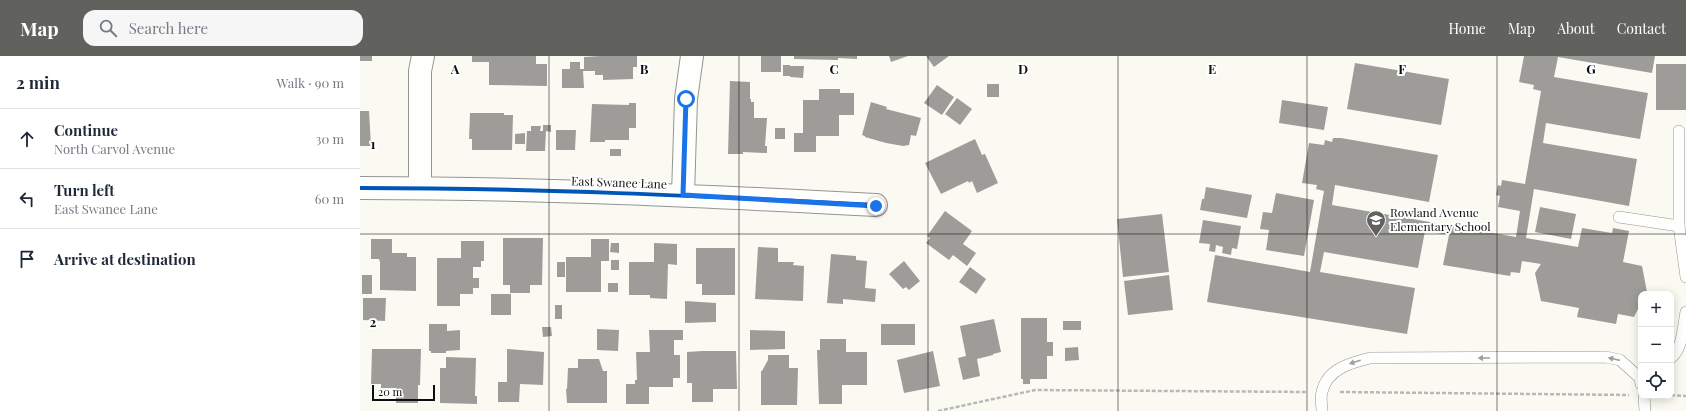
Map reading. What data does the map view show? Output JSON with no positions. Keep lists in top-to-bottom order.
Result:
{
  "streets": {
    "street": ["East Swanee Lane"]
  },
  "places": {
    "school or university": ["Rowland Avenue Elementary School"]
  },
  "scale_bar": "20 m",
  "page": {
    "header": "Map",
    "search": "Search here",
    "nav": [
      "Home",
      "Map",
      "About",
      "Contact"
    ],
    "heading": ["2 min", "Walk · 90 m"],
    "list": [
      ["Continue", "North Carvol Avenue", "30 m"],
      ["Turn left", "East Swanee Lane", "60 m"],
      "Arrive at destination"
    ],
    "map_buttons": ["+", "−"],
    "scale": "20 m"
  },
  "grid": {
    "columns": [
      "A",
      "B",
      "C",
      "D",
      "E",
      "F",
      "G"
    ],
    "rows": ["1", "2"]
  }
}
